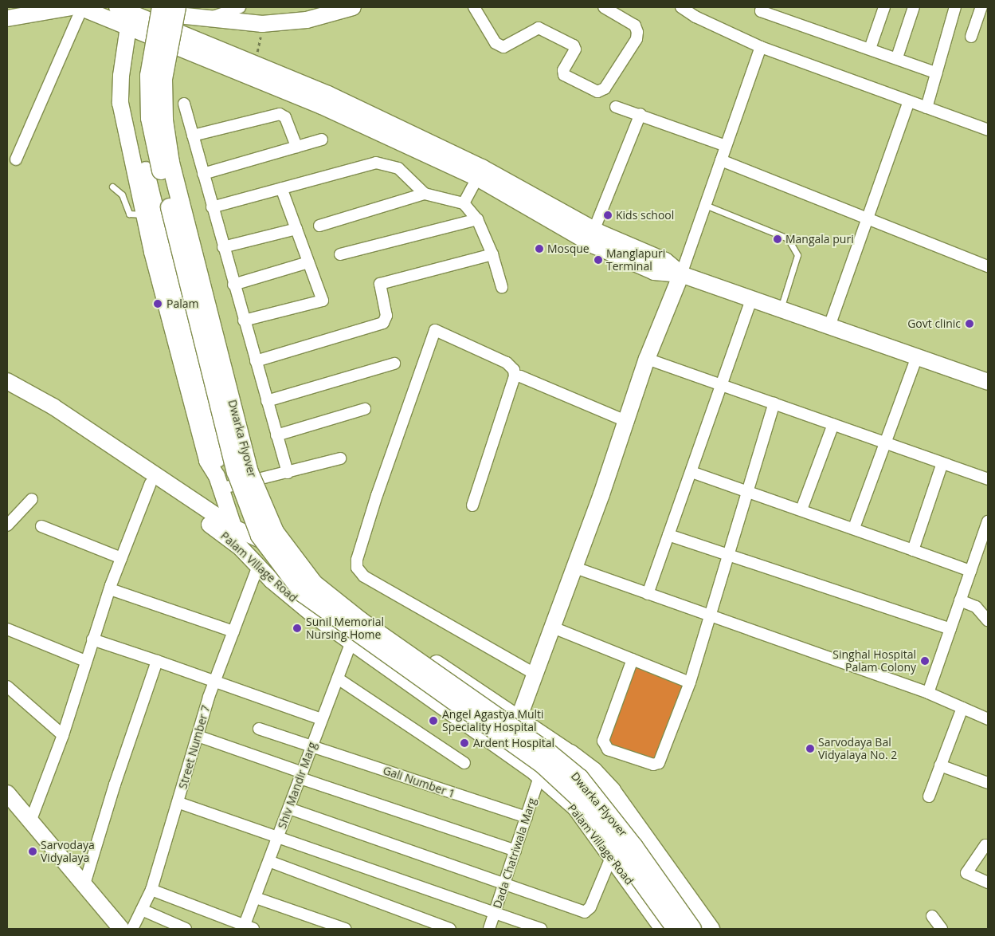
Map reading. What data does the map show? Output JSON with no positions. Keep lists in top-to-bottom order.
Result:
{
  "streets": {
    "main road": ["Dwarka Flyover"],
    "street": [
      "Palam Village Road",
      "Street Number 7",
      "Gali Number 1",
      "Shiv Mandir Marg",
      "Dada Chatriwala Marg"
    ]
  },
  "crossings": [
    ["Palam Village Road", "Street Number 7"],
    ["Palam Village Road", "Shiv Mandir Marg"],
    ["Palam Village Road", "Dada Chatriwala Marg"],
    ["Gali Number 1", "Shiv Mandir Marg"],
    ["Gali Number 1", "Dada Chatriwala Marg"]
  ],
  "places": [
    "Kids school",
    "Mangala puri",
    "Mosque",
    "Manglapuri Terminal",
    "Palam",
    "Govt clinic",
    "Sunil Memorial Nursing Home",
    "Singhal Hospital Palam Colony",
    "Angel Agastya Multi Speciality Hospital",
    "Ardent Hospital",
    "Sarvodaya Bal Vidyalaya No. 2",
    "Sarvodaya Vidyalaya"
  ]
}
